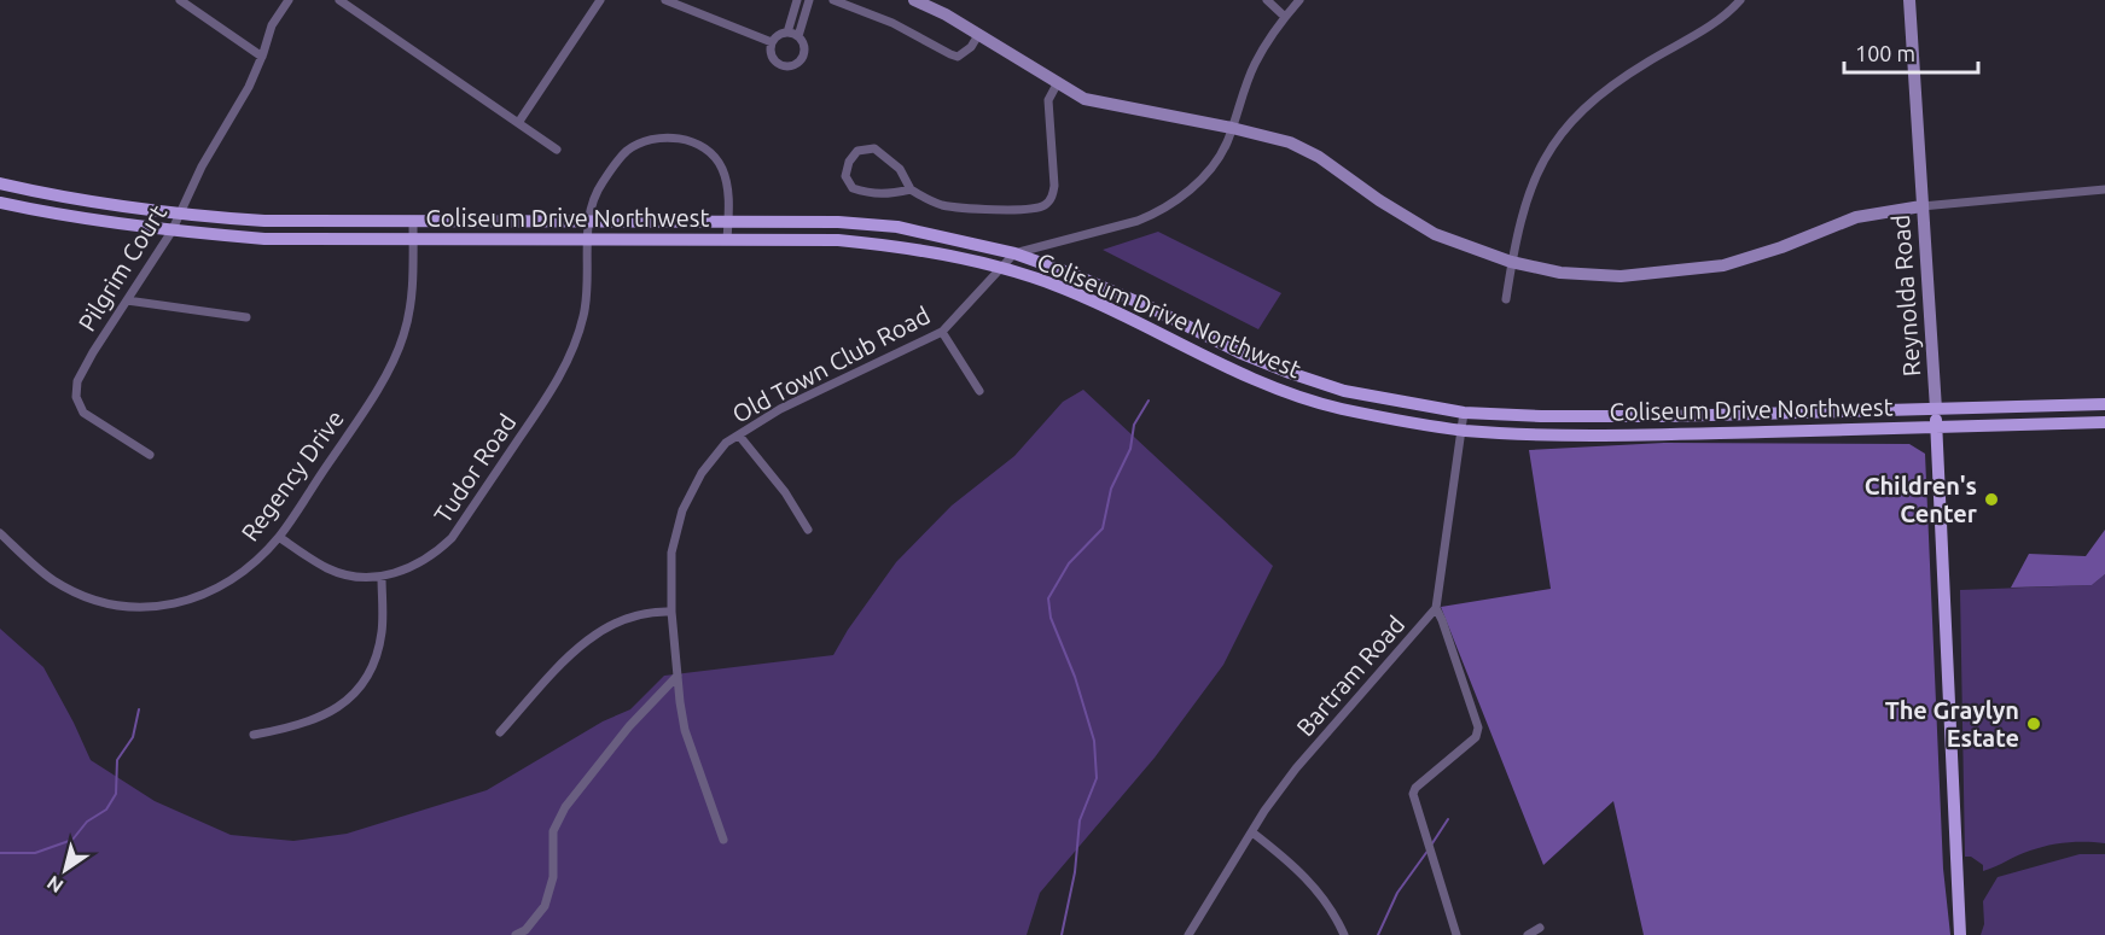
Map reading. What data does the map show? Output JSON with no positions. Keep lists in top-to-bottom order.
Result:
{
  "streets": {
    "main road": ["Coliseum Drive Northwest", "Reynolda Road"],
    "street": [
      "Pilgrim Court",
      "Old Town Club Road",
      "Tudor Road",
      "Regency Drive",
      "Bartram Road"
    ]
  },
  "crossings": [
    ["Coliseum Drive Northwest", "Pilgrim Court"],
    ["Coliseum Drive Northwest", "Reynolda Road"],
    ["Coliseum Drive Northwest", "Old Town Club Road"],
    ["Coliseum Drive Northwest", "Tudor Road"],
    ["Coliseum Drive Northwest", "Regency Drive"],
    ["Coliseum Drive Northwest", "Bartram Road"],
    ["Tudor Road", "Regency Drive"]
  ],
  "places": ["Children's Center", "The Graylyn Estate"],
  "scale_bar": "100 m",
  "north": "bottom left"
}
